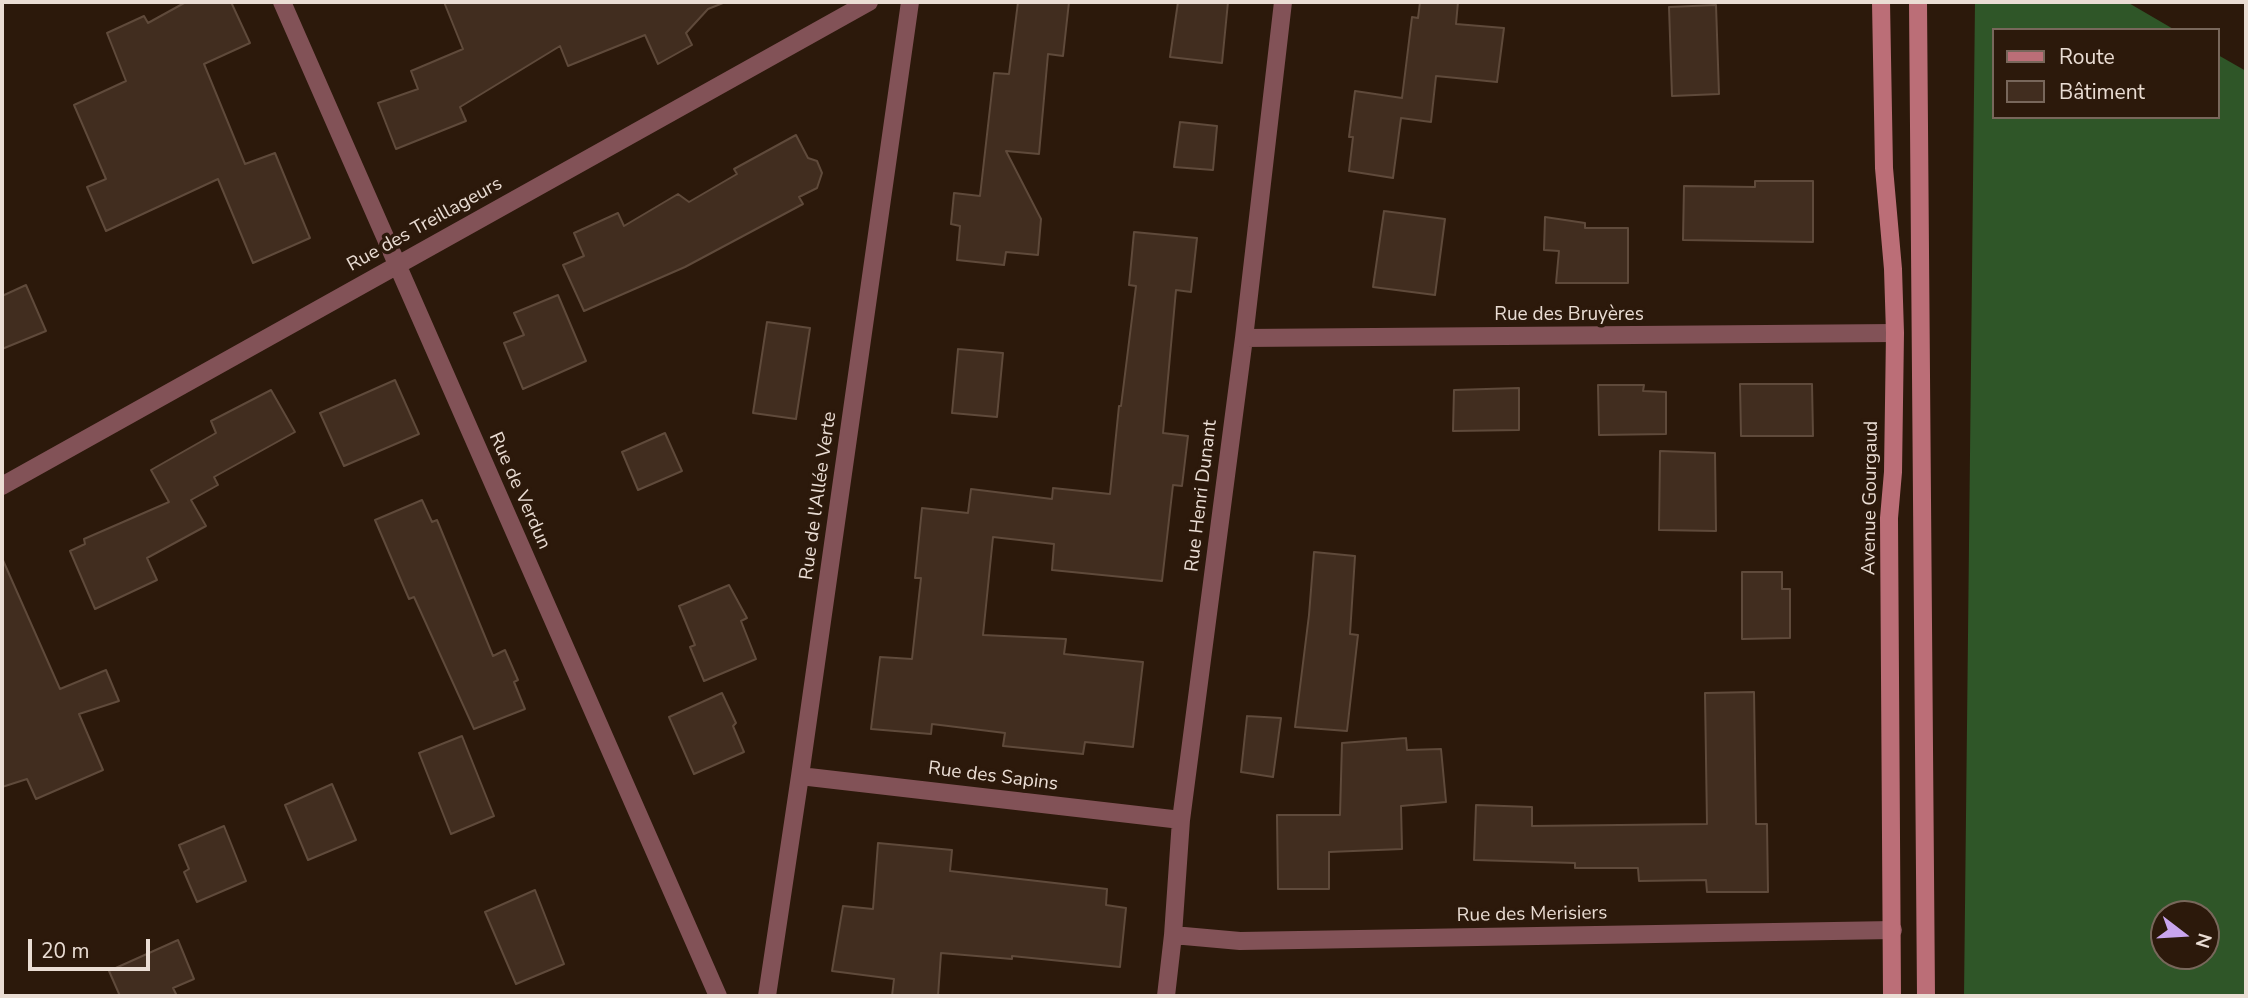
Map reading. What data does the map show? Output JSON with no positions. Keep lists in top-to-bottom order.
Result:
{
  "streets": {
    "main road": ["Avenue Gourgaud"],
    "street": [
      "Rue des Treillageurs",
      "Rue des Bruyères",
      "Rue de Verdun",
      "Rue de l'Allée Verte",
      "Rue Henri Dunant",
      "Rue des Sapins",
      "Rue des Merisiers"
    ]
  },
  "crossings": [
    ["Rue des Treillageurs", "Rue de Verdun"],
    ["Rue des Bruyères", "Rue Henri Dunant"],
    ["Rue des Bruyères", "Avenue Gourgaud"],
    ["Rue de l'Allée Verte", "Rue des Sapins"],
    ["Rue Henri Dunant", "Rue des Sapins"],
    ["Rue Henri Dunant", "Rue des Merisiers"],
    ["Avenue Gourgaud", "Rue des Merisiers"]
  ],
  "legend": ["Route", "Bâtiment"],
  "scale_bar": "20 m",
  "north": "right"
}
